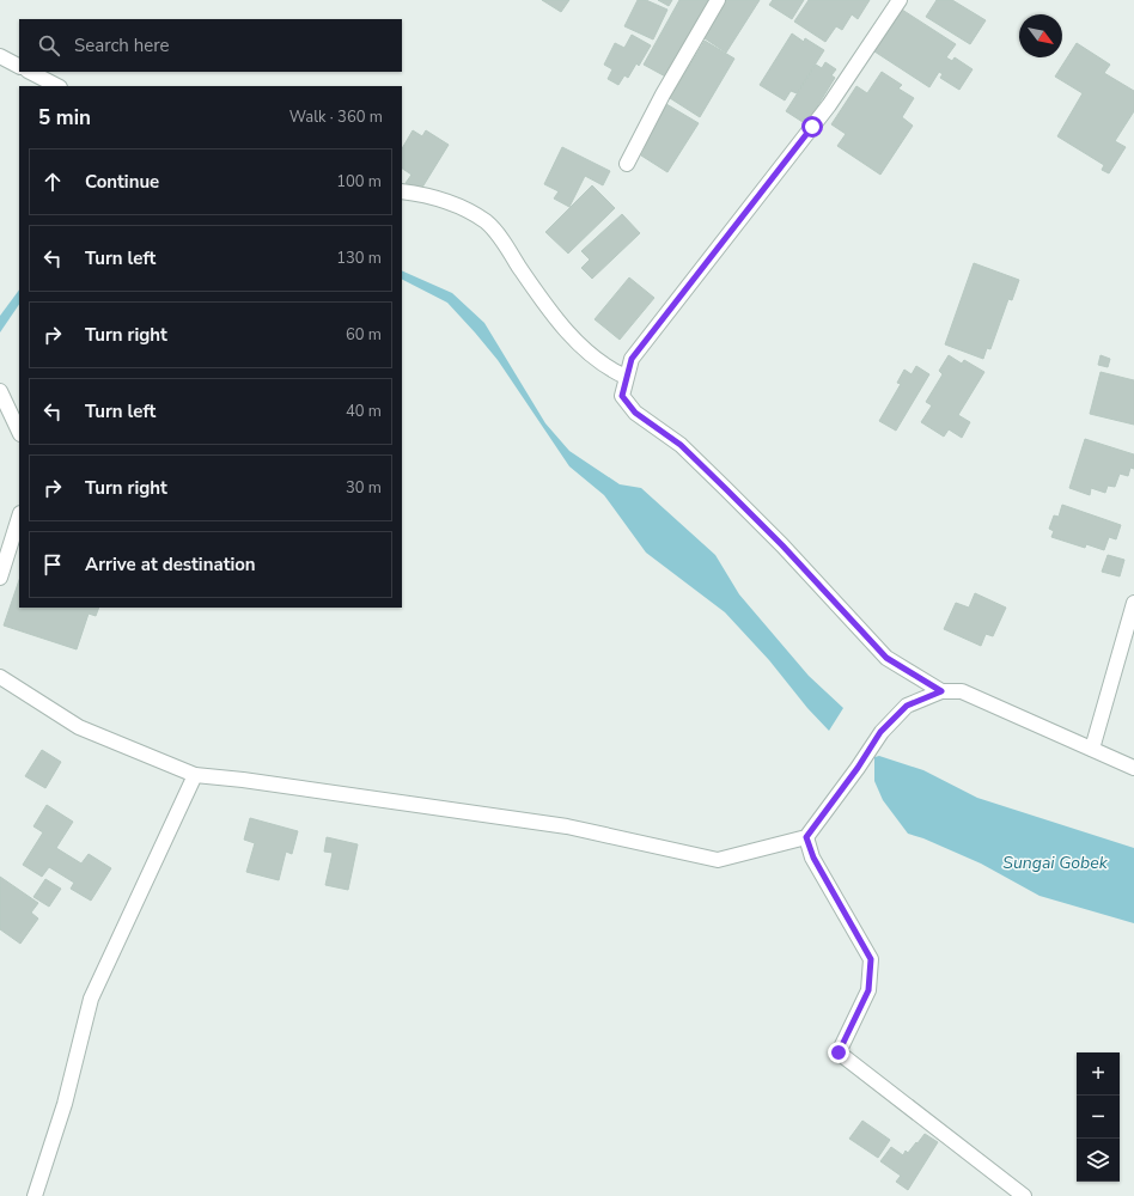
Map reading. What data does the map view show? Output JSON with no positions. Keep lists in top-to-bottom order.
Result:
{
  "water": ["Sungai Gobek"],
  "north": "bottom right",
  "page": {
    "search": "Search here",
    "heading": ["5 min", "Walk · 360 m"],
    "list": [
      ["Continue", "100 m"],
      ["Turn left", "130 m"],
      ["Turn right", "60 m"],
      ["Turn left", "40 m"],
      ["Turn right", "30 m"],
      "Arrive at destination"
    ],
    "map_buttons": ["+", "−"]
  }
}
